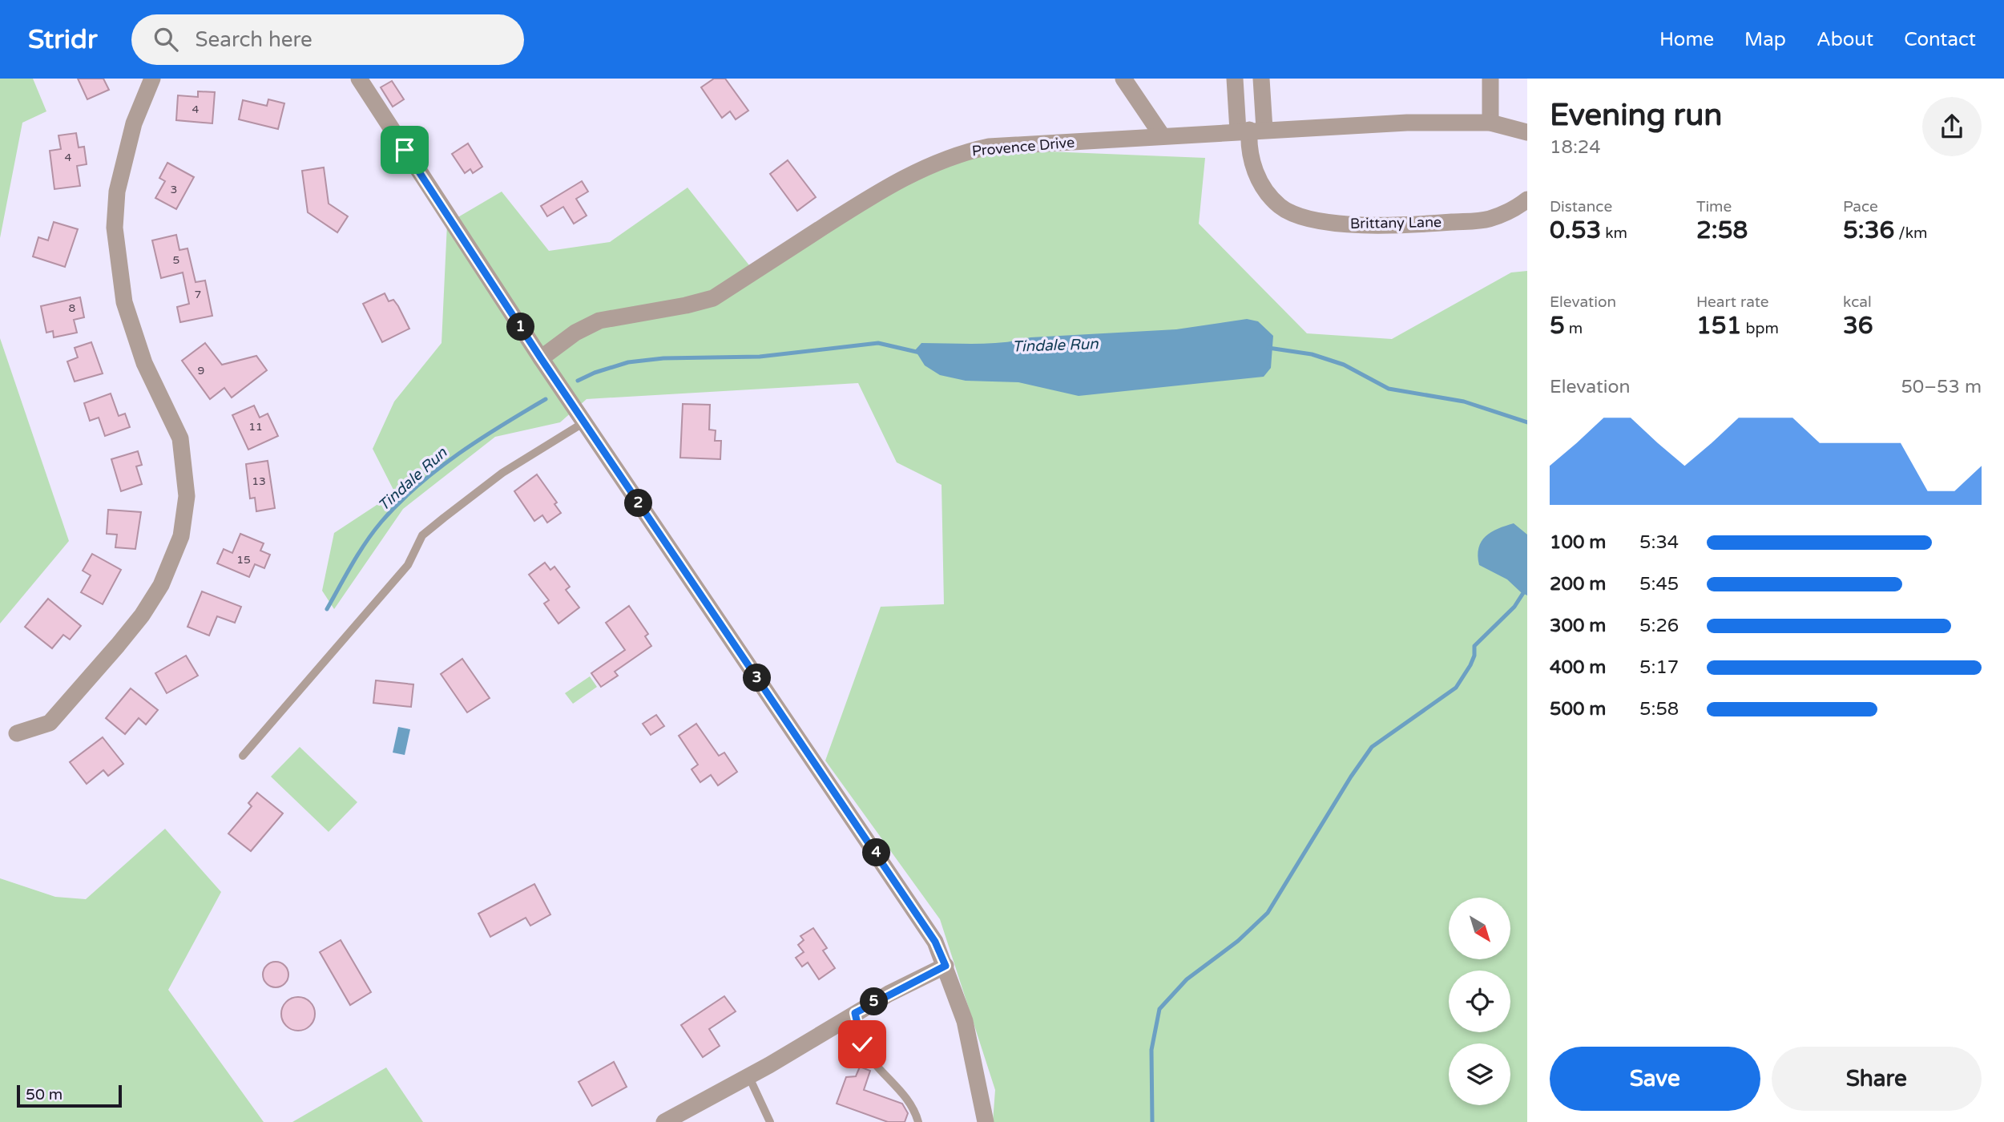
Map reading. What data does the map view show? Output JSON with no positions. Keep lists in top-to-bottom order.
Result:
{
  "streets": {
    "street": ["Provence Drive", "Brittany Lane"]
  },
  "crossings": [
    ["Provence Drive", "Brittany Lane"]
  ],
  "water": ["Tindale Run"],
  "house_numbers": [
    "4",
    "4",
    "3",
    "5",
    "7",
    "8",
    "9",
    "11",
    "13",
    "15"
  ],
  "scale_bar": "50 m",
  "north": "bottom right",
  "page": {
    "header": "Stridr",
    "search": "Search here",
    "nav": [
      "Home",
      "Map",
      "About",
      "Contact"
    ],
    "heading": ["Evening run", "18:24"],
    "stats": [
      ["Distance", "0.53 km"],
      ["Time", "2:58"],
      ["Pace", "5:36 /km"],
      ["Elevation", "5 m"],
      ["Heart rate", "151 bpm"],
      ["kcal", "36"]
    ],
    "pins": [
      "1",
      "2",
      "3",
      "4",
      "5"
    ],
    "chart": ["Elevation", "50–53 m"],
    "list": [
      {
        "name": "100 m",
        "note": "5:34"
      },
      {
        "name": "200 m",
        "note": "5:45"
      },
      {
        "name": "300 m",
        "note": "5:26"
      },
      {
        "name": "400 m",
        "note": "5:17"
      },
      {
        "name": "500 m",
        "note": "5:58"
      }
    ],
    "buttons": ["Save", "Share"],
    "scale": "50 m"
  }
}
